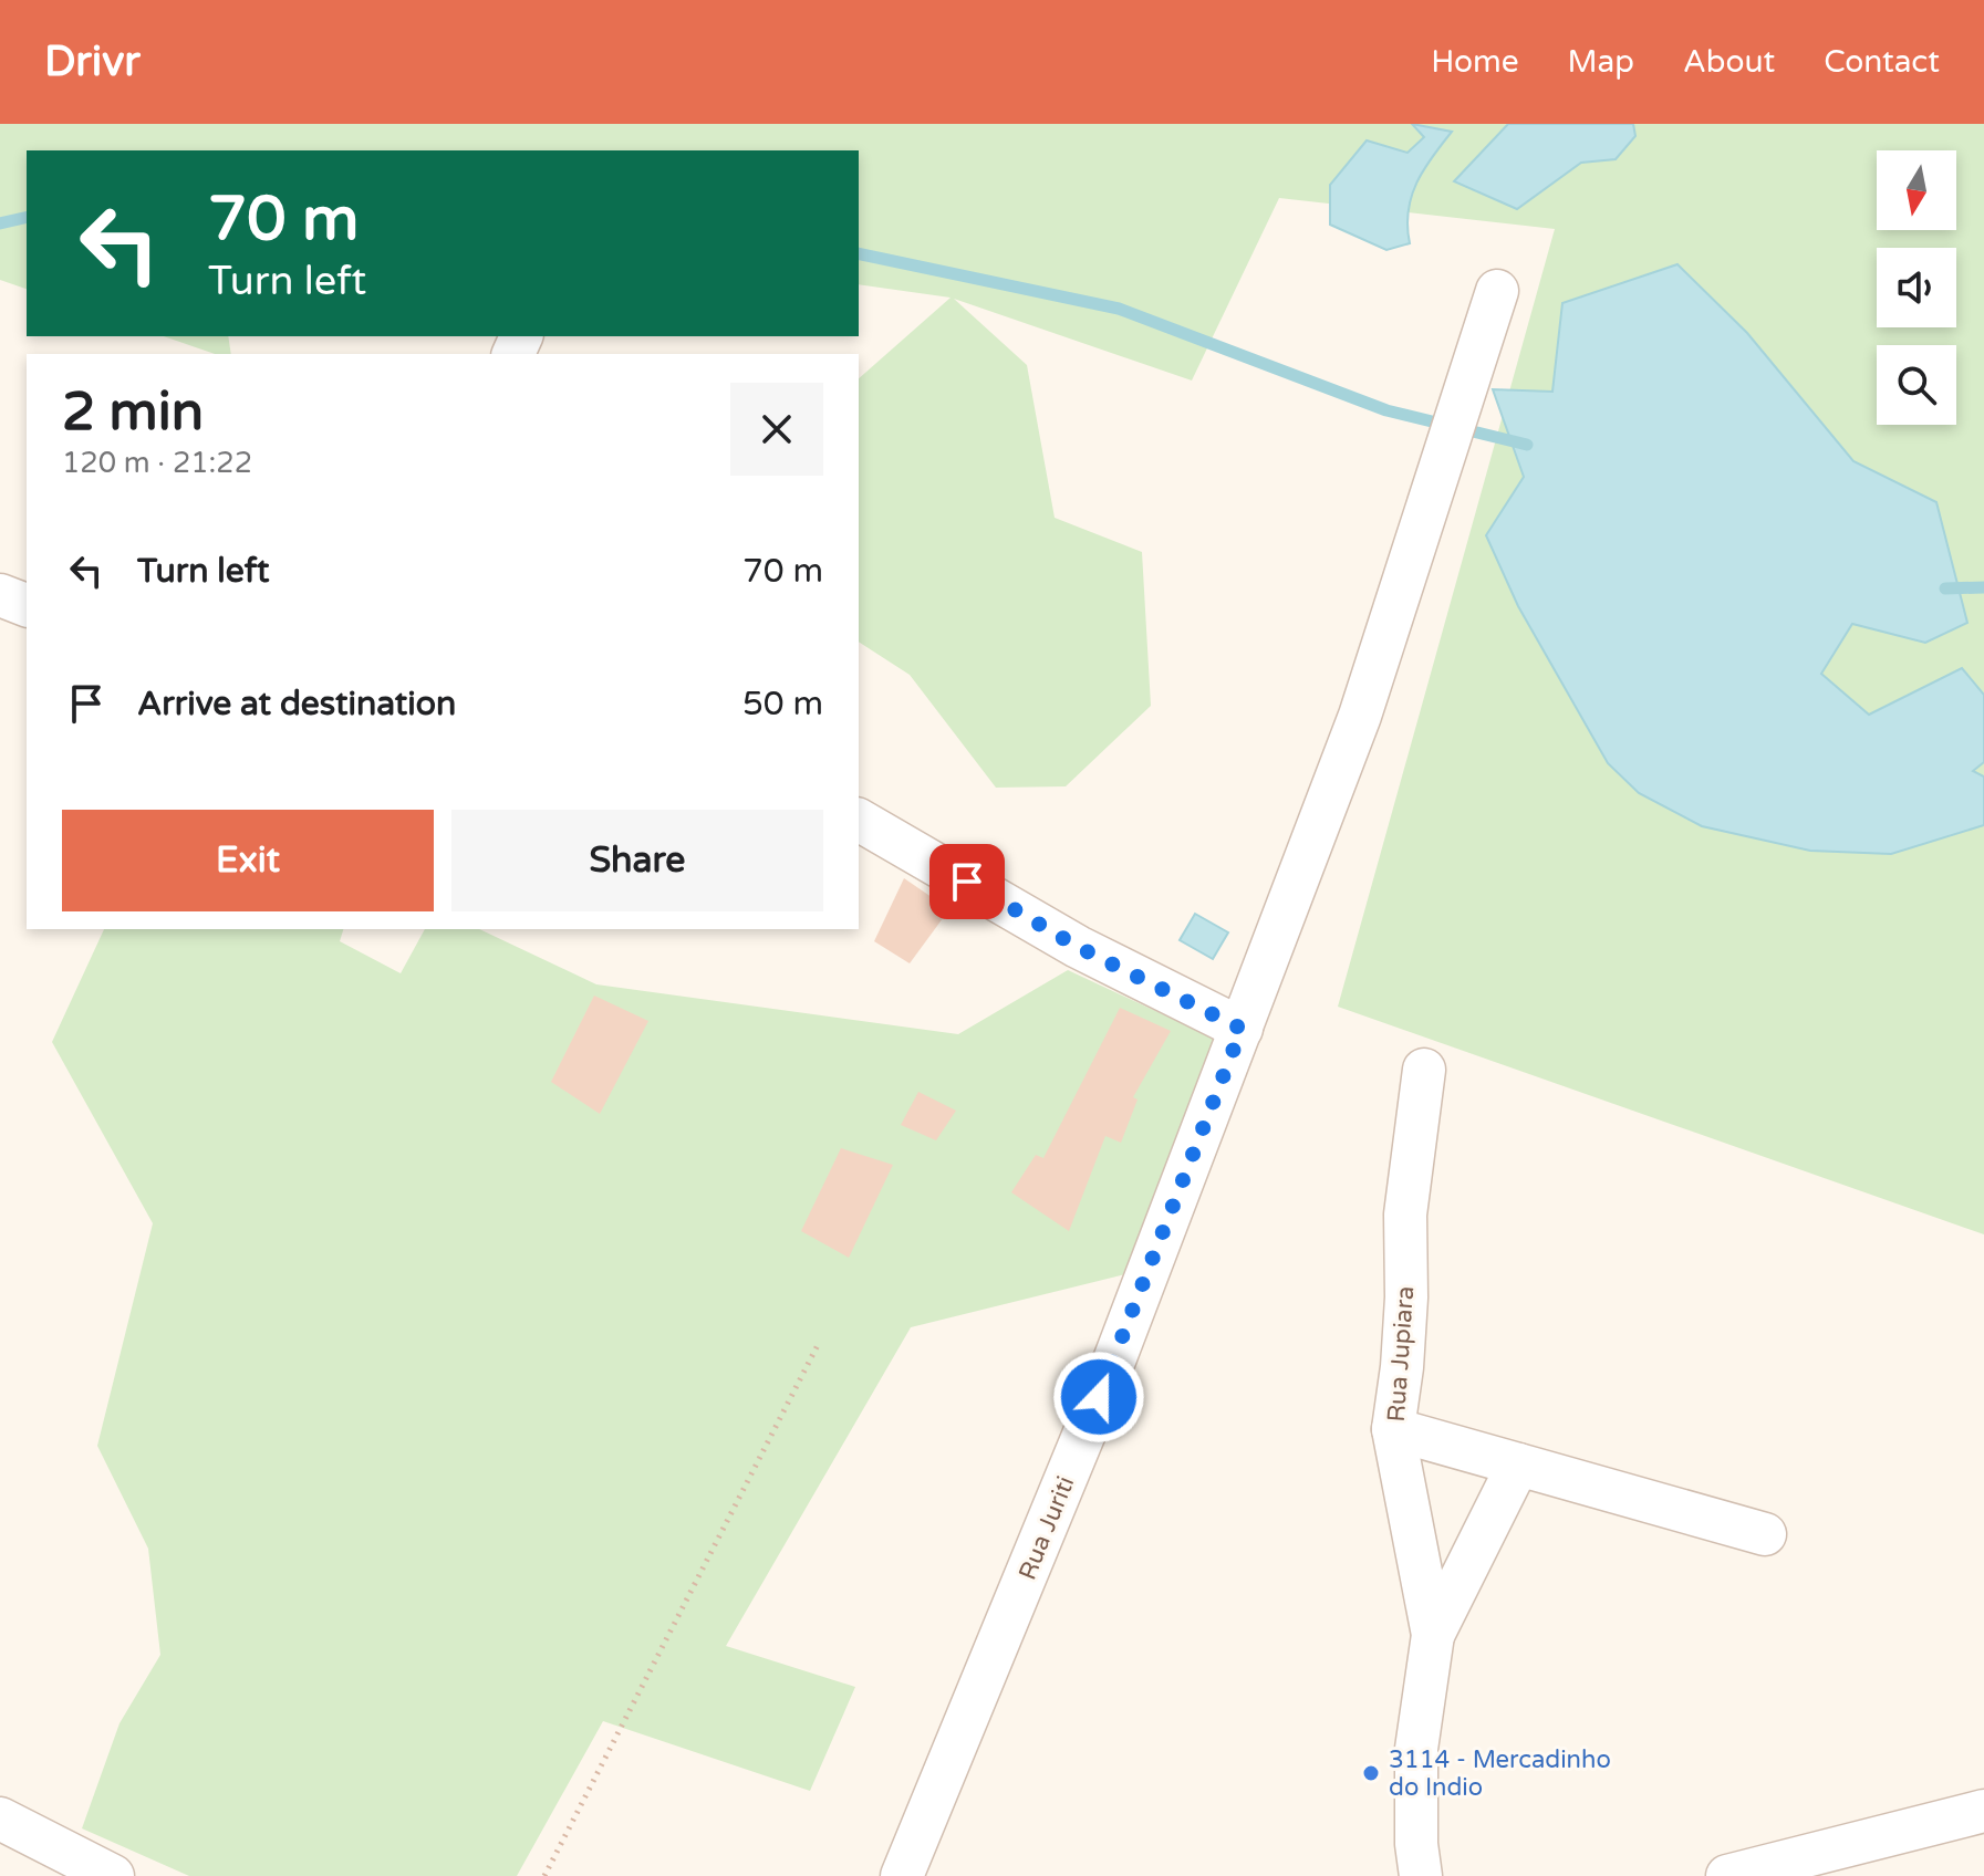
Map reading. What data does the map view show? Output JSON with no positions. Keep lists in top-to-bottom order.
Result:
{
  "streets": {
    "street": ["Rua Jupiara", "Rua Juriti"]
  },
  "places": ["3114 - Mercadinho do Indio"],
  "north": "bottom",
  "page": {
    "header": "Drivr",
    "nav": [
      "Home",
      "Map",
      "About",
      "Contact"
    ],
    "turn": ["70 m", "Turn left"],
    "heading": ["2 min", "120 m · 21:22"],
    "list": [
      {
        "name": "Turn left",
        "value": "70 m"
      },
      {
        "name": "Arrive at destination",
        "value": "50 m"
      }
    ],
    "buttons": ["Exit", "Share"]
  }
}
